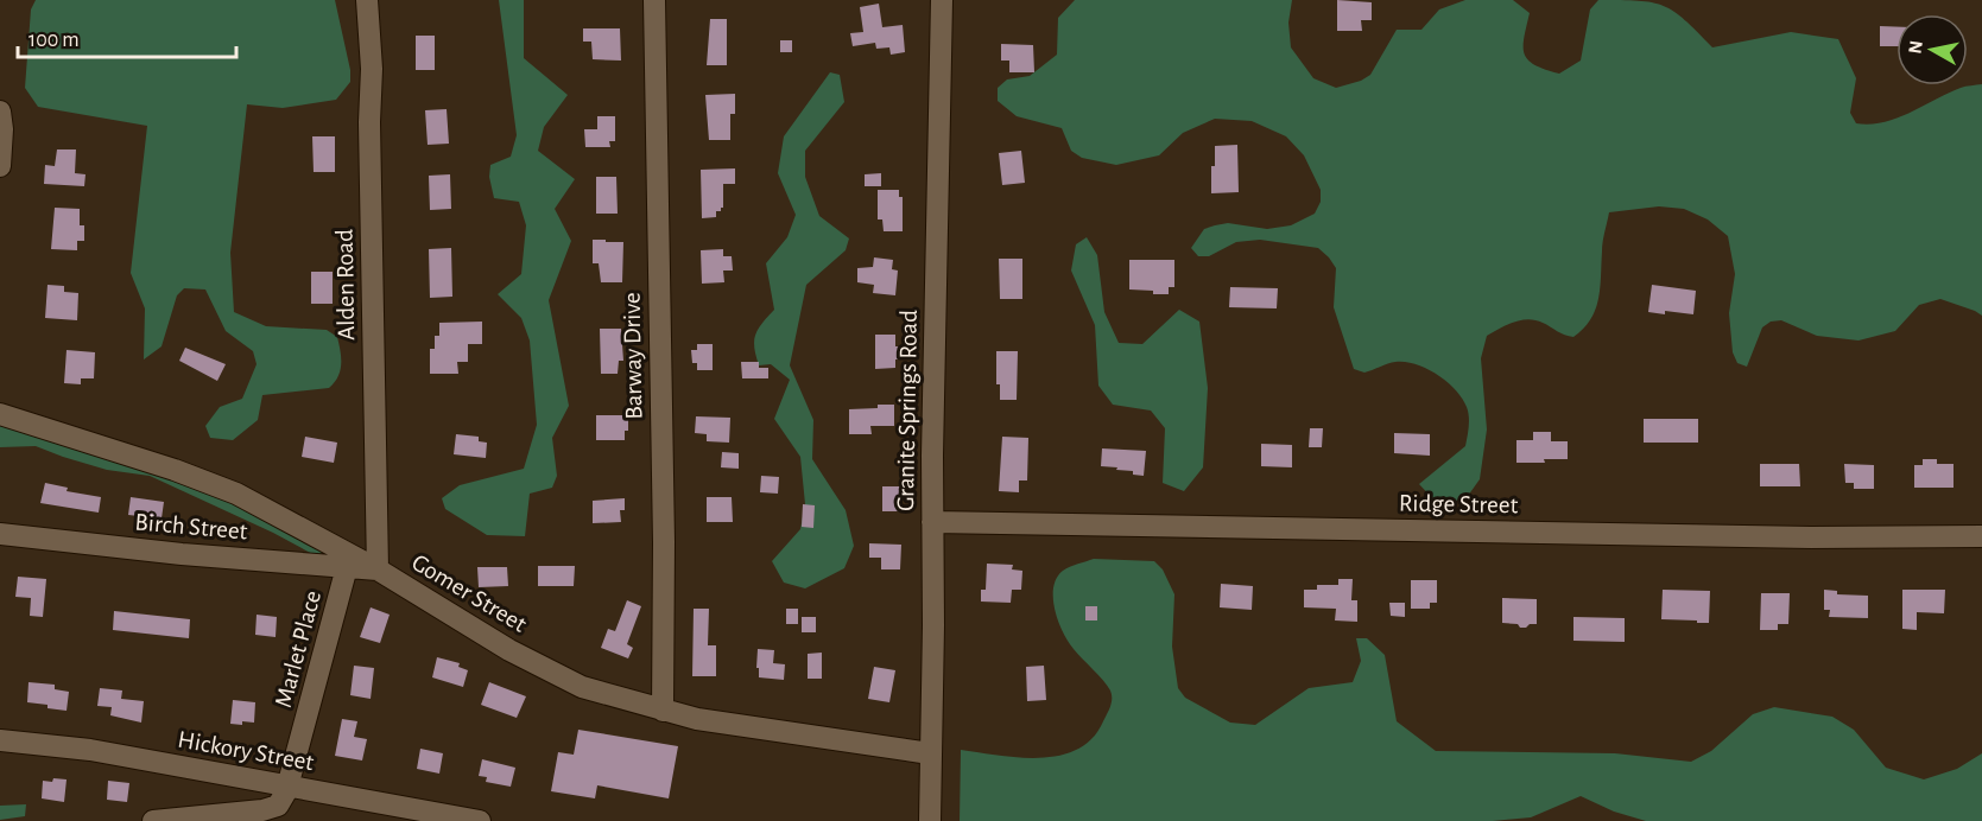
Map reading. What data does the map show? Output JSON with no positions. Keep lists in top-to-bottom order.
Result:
{
  "streets": {
    "street": [
      "Alden Road",
      "Barway Drive",
      "Granite Springs Road",
      "Ridge Street",
      "Birch Street",
      "Gomer Street",
      "Marlet Place",
      "Hickory Street"
    ]
  },
  "crossings": [
    ["Alden Road", "Birch Street"],
    ["Alden Road", "Gomer Street"],
    ["Barway Drive", "Gomer Street"],
    ["Granite Springs Road", "Ridge Street"],
    ["Granite Springs Road", "Gomer Street"],
    ["Birch Street", "Gomer Street"],
    ["Birch Street", "Marlet Place"],
    ["Marlet Place", "Hickory Street"]
  ],
  "scale_bar": "100 m",
  "north": "left"
}
